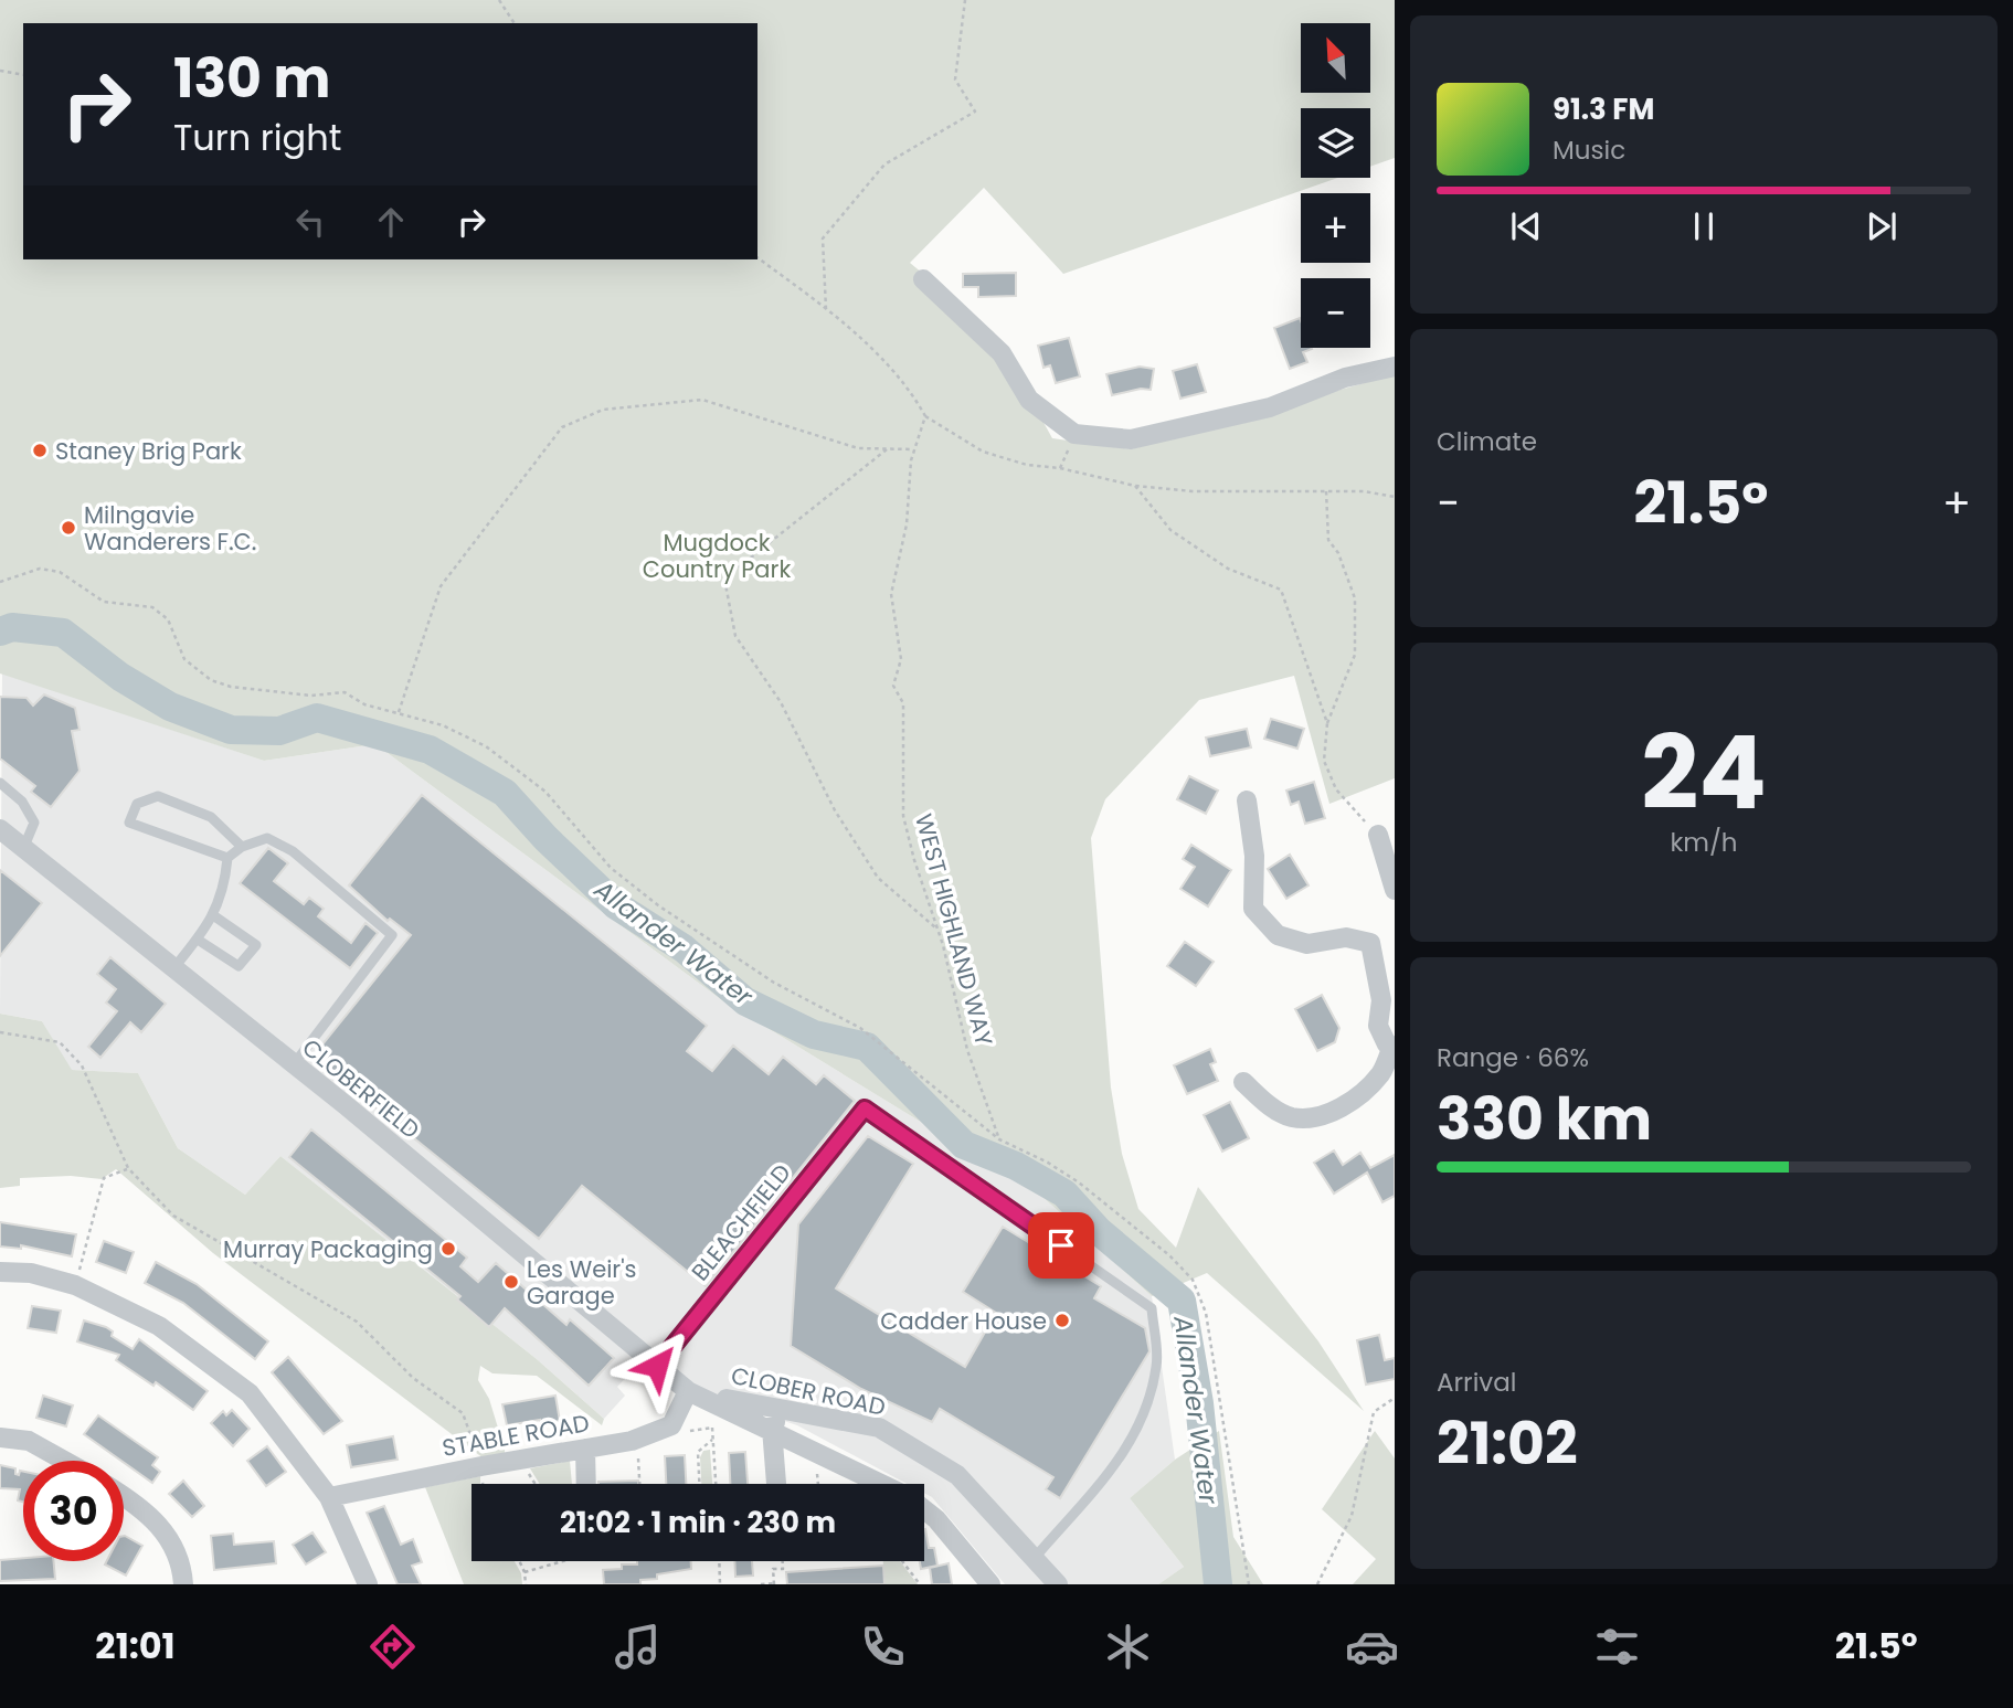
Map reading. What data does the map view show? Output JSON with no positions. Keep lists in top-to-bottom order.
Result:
{
  "streets": {
    "street": [
      "CLOBERFIELD",
      "BLEACHFIELD",
      "CLOBER ROAD",
      "STABLE ROAD"
    ],
    "path": ["WEST HIGHLAND WAY"]
  },
  "crossings": [
    ["CLOBERFIELD", "BLEACHFIELD"],
    ["CLOBERFIELD", "CLOBER ROAD"],
    ["CLOBERFIELD", "STABLE ROAD"],
    ["CLOBER ROAD", "STABLE ROAD"]
  ],
  "water": ["Allander Water"],
  "parks": ["Mugdock Country Park"],
  "places": [
    "Staney Brig Park",
    "Milngavie Wanderers F.C.",
    "Murray Packaging",
    "Les Weir's Garage",
    "Cadder House"
  ],
  "north": "top left",
  "page": {
    "map_buttons": ["+", "−"],
    "turn": ["130 m", "Turn right"],
    "song": ["91.3 FM", "Music"],
    "tile": [
      "Climate",
      ["24", "km/h"],
      ["Range · 66%", "330 km"],
      ["Arrival", "21:02"]
    ],
    "heat": ["−", "21.5°", "+"],
    "limit": "30",
    "trip": "21:02 · 1 min · 230 m",
    "tabs": ["21:01", "21.5°"]
  }
}
